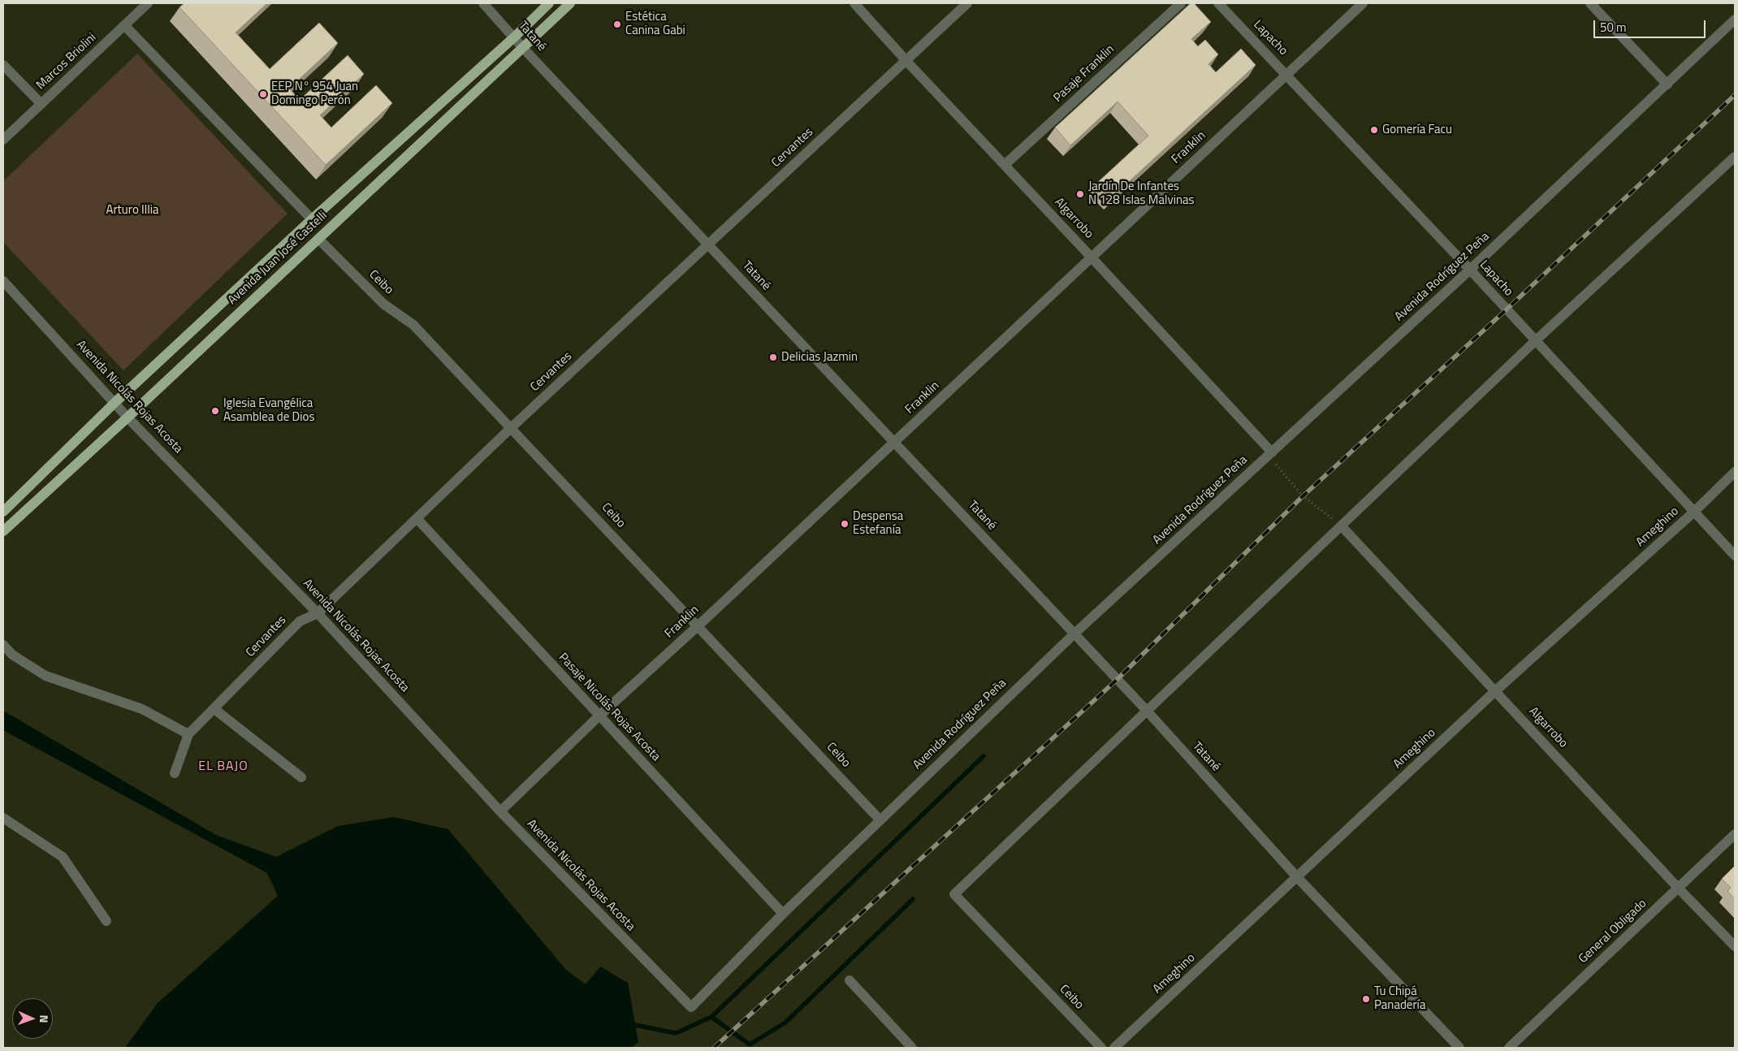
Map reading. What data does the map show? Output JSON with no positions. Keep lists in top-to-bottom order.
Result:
{
  "streets": {
    "main road": ["Avenida Juan José Castelli"],
    "street": [
      "Tatané",
      "Lapacho",
      "Marcos Briolini",
      "Pasaje Franklin",
      "Cervantes",
      "Franklin",
      "Algarrobo",
      "Avenida Rodríguez Peña",
      "Ceibo",
      "Avenida Nicolás Rojas Acosta",
      "Ameghino",
      "Pasaje Nicolás Rojas Acosta",
      "General Obligado"
    ]
  },
  "crossings": [
    ["Tatané", "Cervantes"],
    ["Tatané", "Franklin"],
    ["Tatané", "Avenida Juan José Castelli"],
    ["Tatané", "Avenida Rodríguez Peña"],
    ["Tatané", "Ceibo"],
    ["Tatané", "Ameghino"],
    ["Lapacho", "Franklin"],
    ["Lapacho", "Avenida Rodríguez Peña"],
    ["Lapacho", "Ameghino"],
    ["Pasaje Franklin", "Algarrobo"],
    ["Cervantes", "Algarrobo"],
    ["Cervantes", "Ceibo"],
    ["Cervantes", "Avenida Nicolás Rojas Acosta"],
    ["Cervantes", "Pasaje Nicolás Rojas Acosta"],
    ["Franklin", "Algarrobo"],
    ["Franklin", "Ceibo"],
    ["Franklin", "Avenida Nicolás Rojas Acosta"],
    ["Franklin", "Pasaje Nicolás Rojas Acosta"],
    ["Algarrobo", "Avenida Rodríguez Peña"],
    ["Algarrobo", "Ameghino"],
    ["Algarrobo", "General Obligado"],
    ["Avenida Juan José Castelli", "Ceibo"],
    ["Avenida Juan José Castelli", "Avenida Nicolás Rojas Acosta"],
    ["Avenida Rodríguez Peña", "Ceibo"],
    ["Avenida Rodríguez Peña", "Avenida Nicolás Rojas Acosta"],
    ["Avenida Rodríguez Peña", "Pasaje Nicolás Rojas Acosta"]
  ],
  "districts": ["EL BAJO"],
  "parks": ["Arturo Illia"],
  "places": [
    "Estética Canina Gabi",
    "EEP N° 954 Juan Domingo Perón",
    "Gomería Facu",
    "Jardín De Infantes N 128 Islas Malvinas",
    "Delicias Jazmin",
    "Iglesia Evangélica Asamblea de Dios",
    "Despensa Estefanía",
    "Tu Chipá Panadería"
  ],
  "scale_bar": "50 m",
  "north": "right"
}
